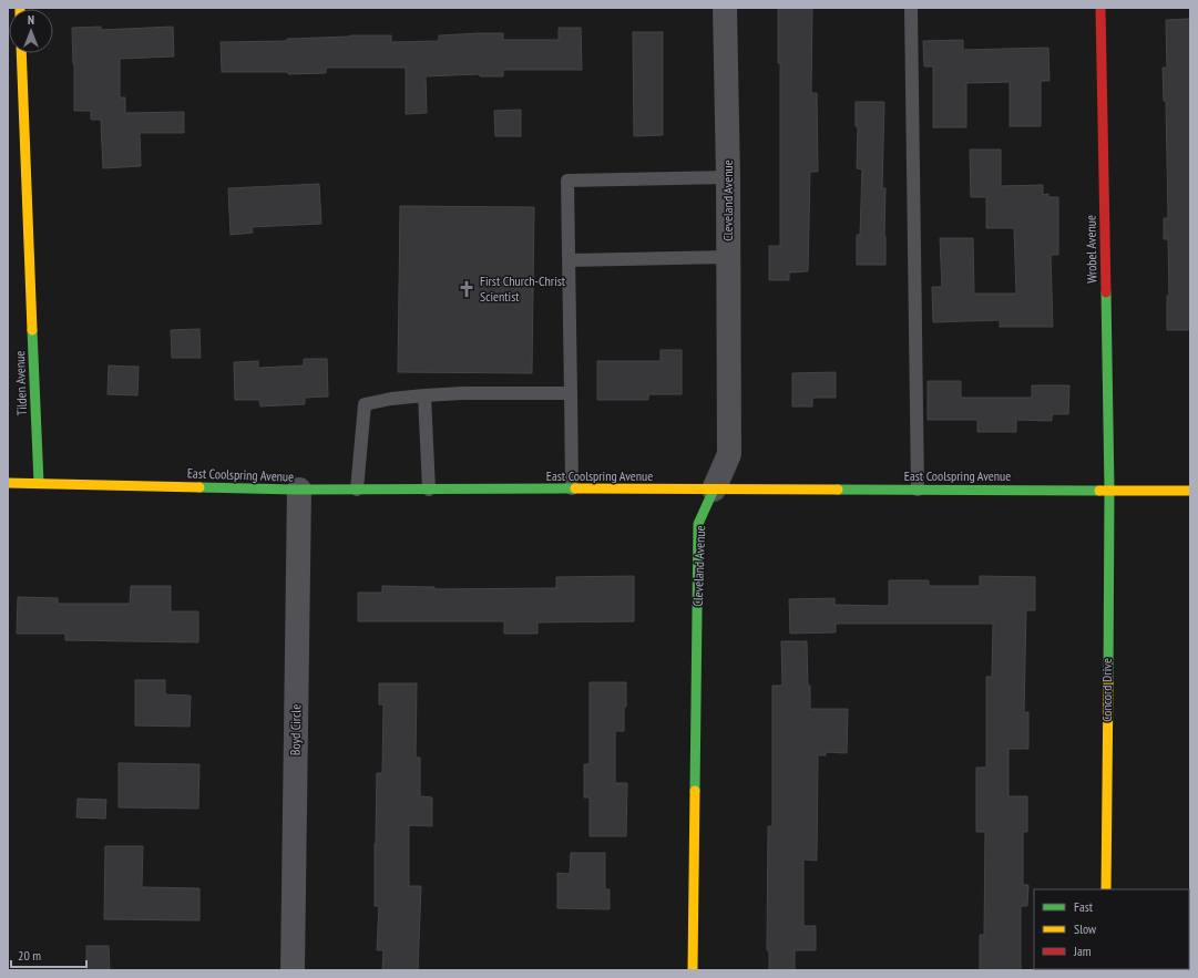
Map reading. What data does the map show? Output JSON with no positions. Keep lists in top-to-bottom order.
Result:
{
  "streets": {
    "street": [
      "Cleveland Avenue",
      "Wrobel Avenue",
      "Tilden Avenue",
      "East Coolspring Avenue",
      "Concord Drive",
      "Boyd Circle"
    ]
  },
  "crossings": [
    ["Cleveland Avenue", "East Coolspring Avenue"],
    ["Wrobel Avenue", "East Coolspring Avenue"],
    ["Wrobel Avenue", "Concord Drive"],
    ["Tilden Avenue", "East Coolspring Avenue"],
    ["East Coolspring Avenue", "Concord Drive"],
    ["East Coolspring Avenue", "Boyd Circle"]
  ],
  "places": {
    "church": ["First Church-Christ Scientist"]
  },
  "legend": ["Fast", "Slow", "Jam"],
  "scale_bar": "20 m",
  "north": "top"
}
